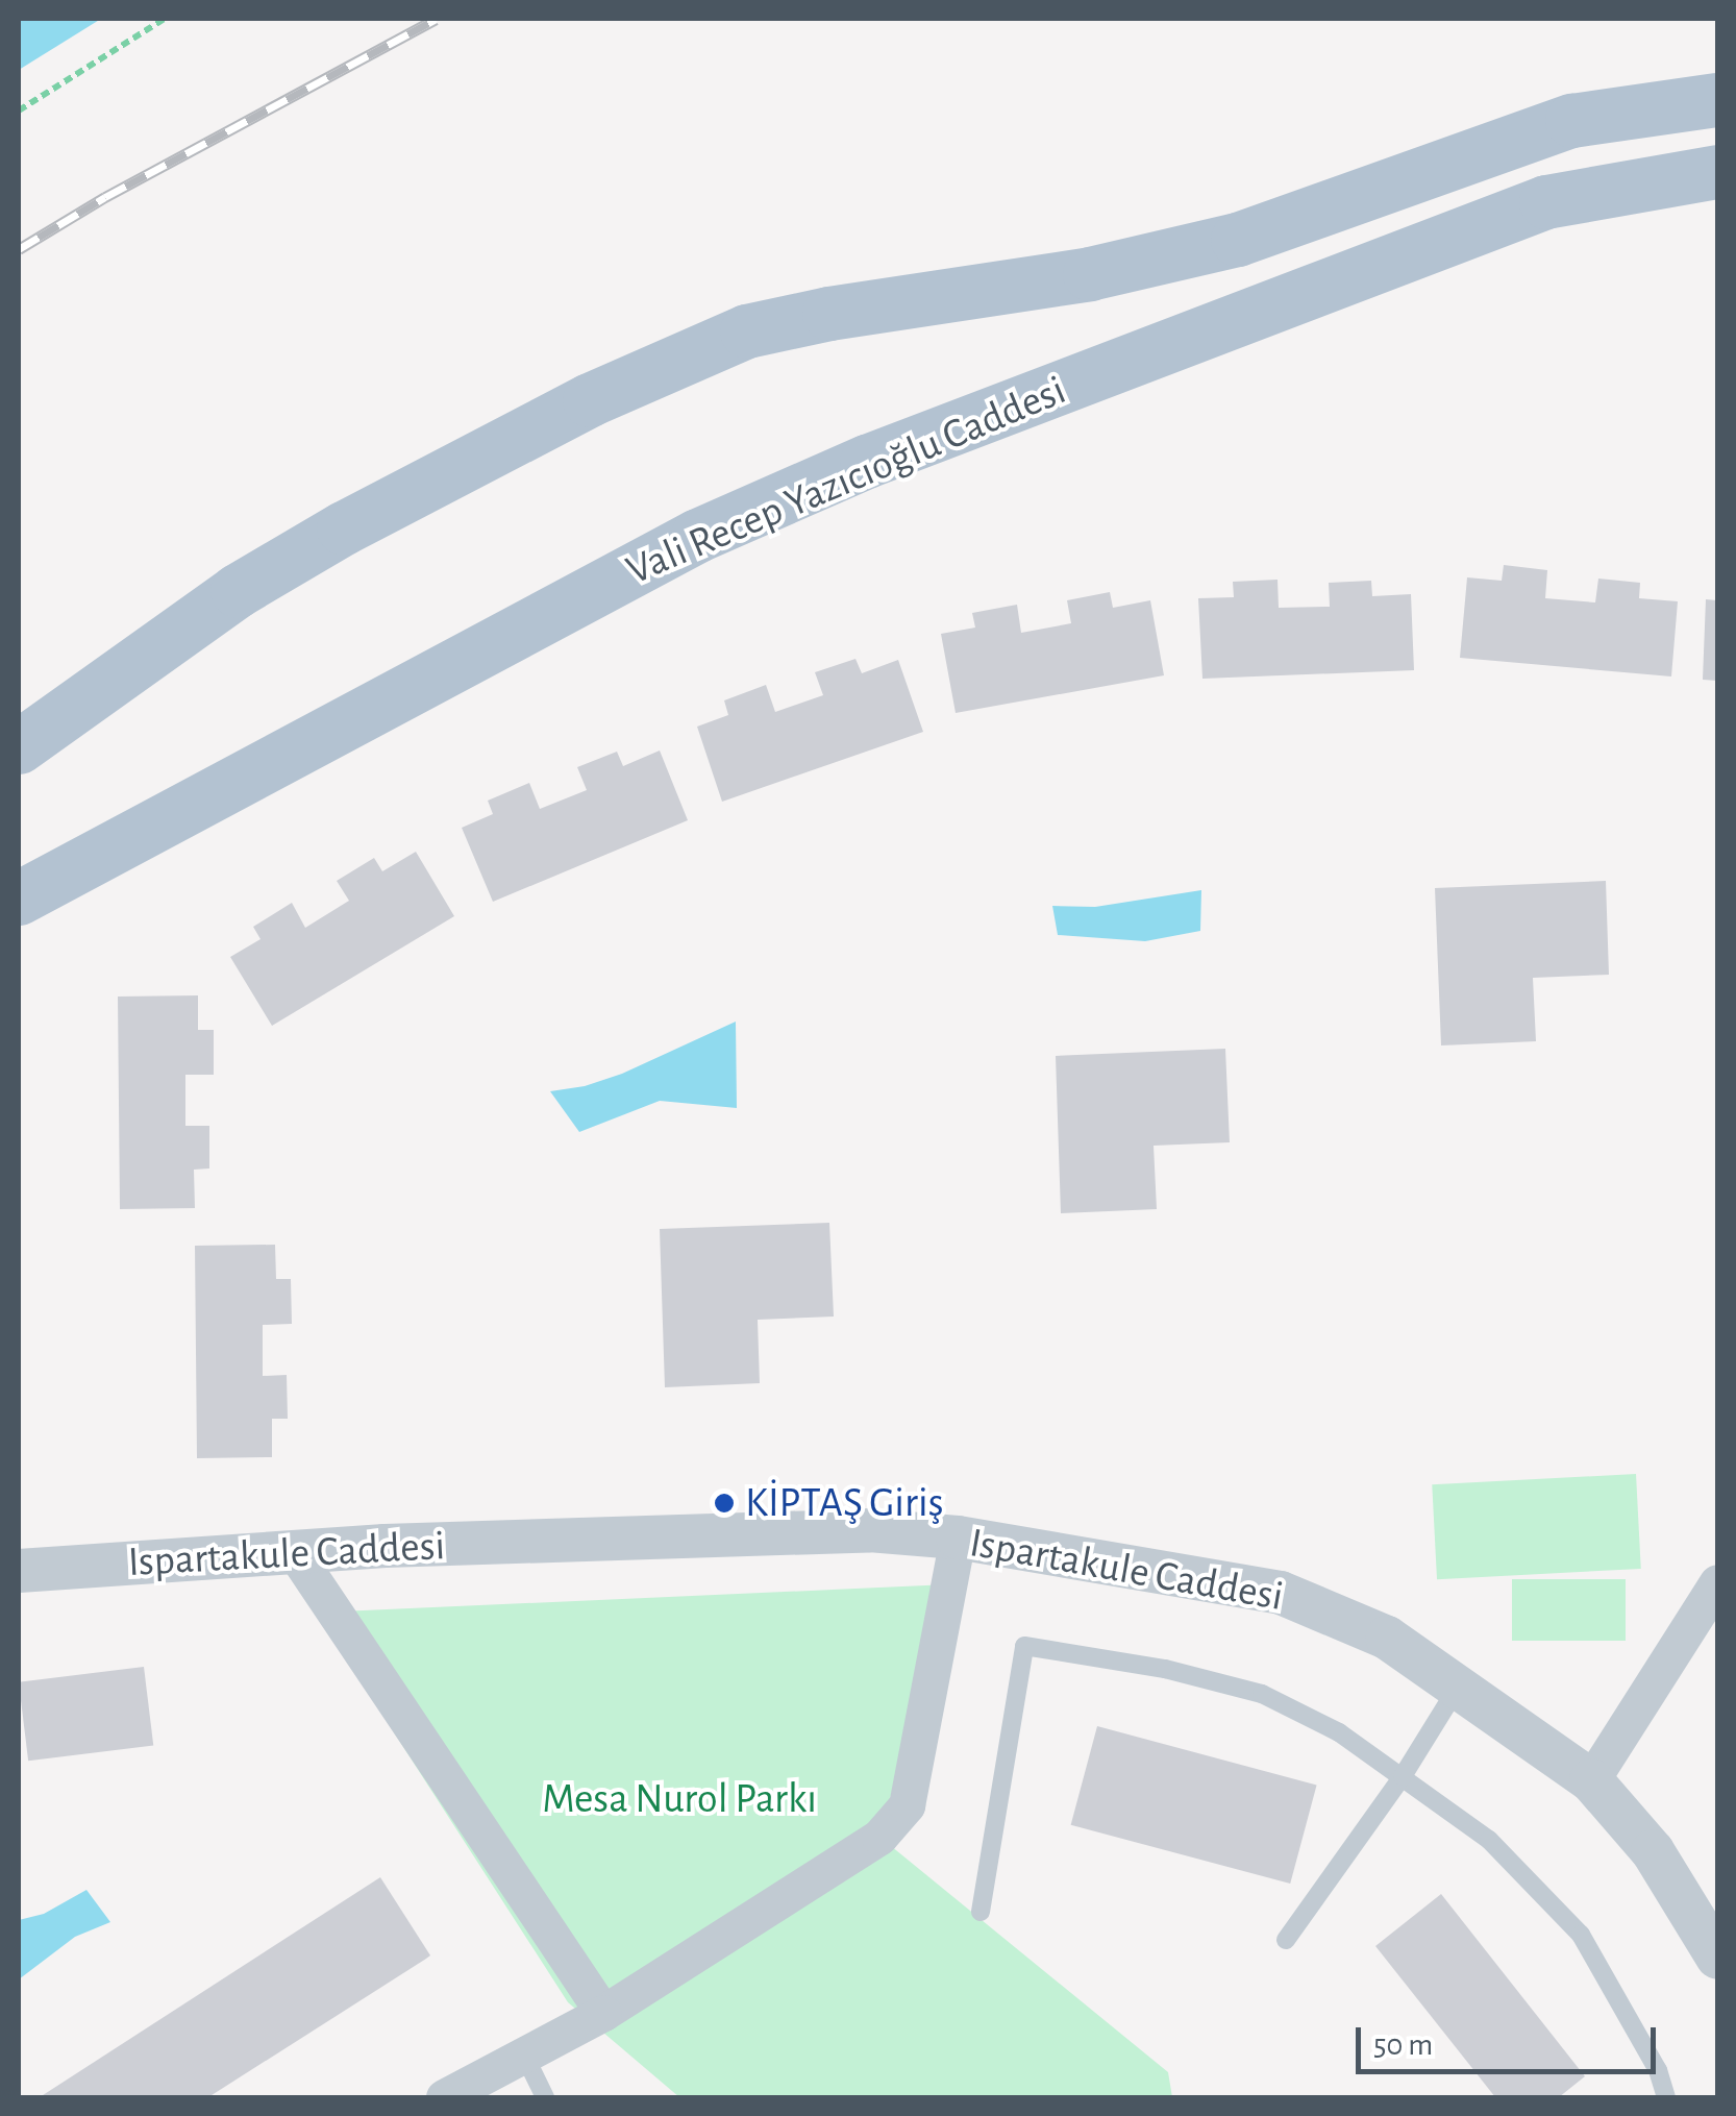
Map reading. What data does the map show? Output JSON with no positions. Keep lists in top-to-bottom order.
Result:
{
  "streets": {
    "main road": ["Vali Recep Yazıcıoğlu Caddesi"],
    "street": ["Ispartakule Caddesi"]
  },
  "parks": ["Mesa Nurol Parkı"],
  "places": ["KİPTAŞ Giriş"],
  "scale_bar": "50 m"
}
